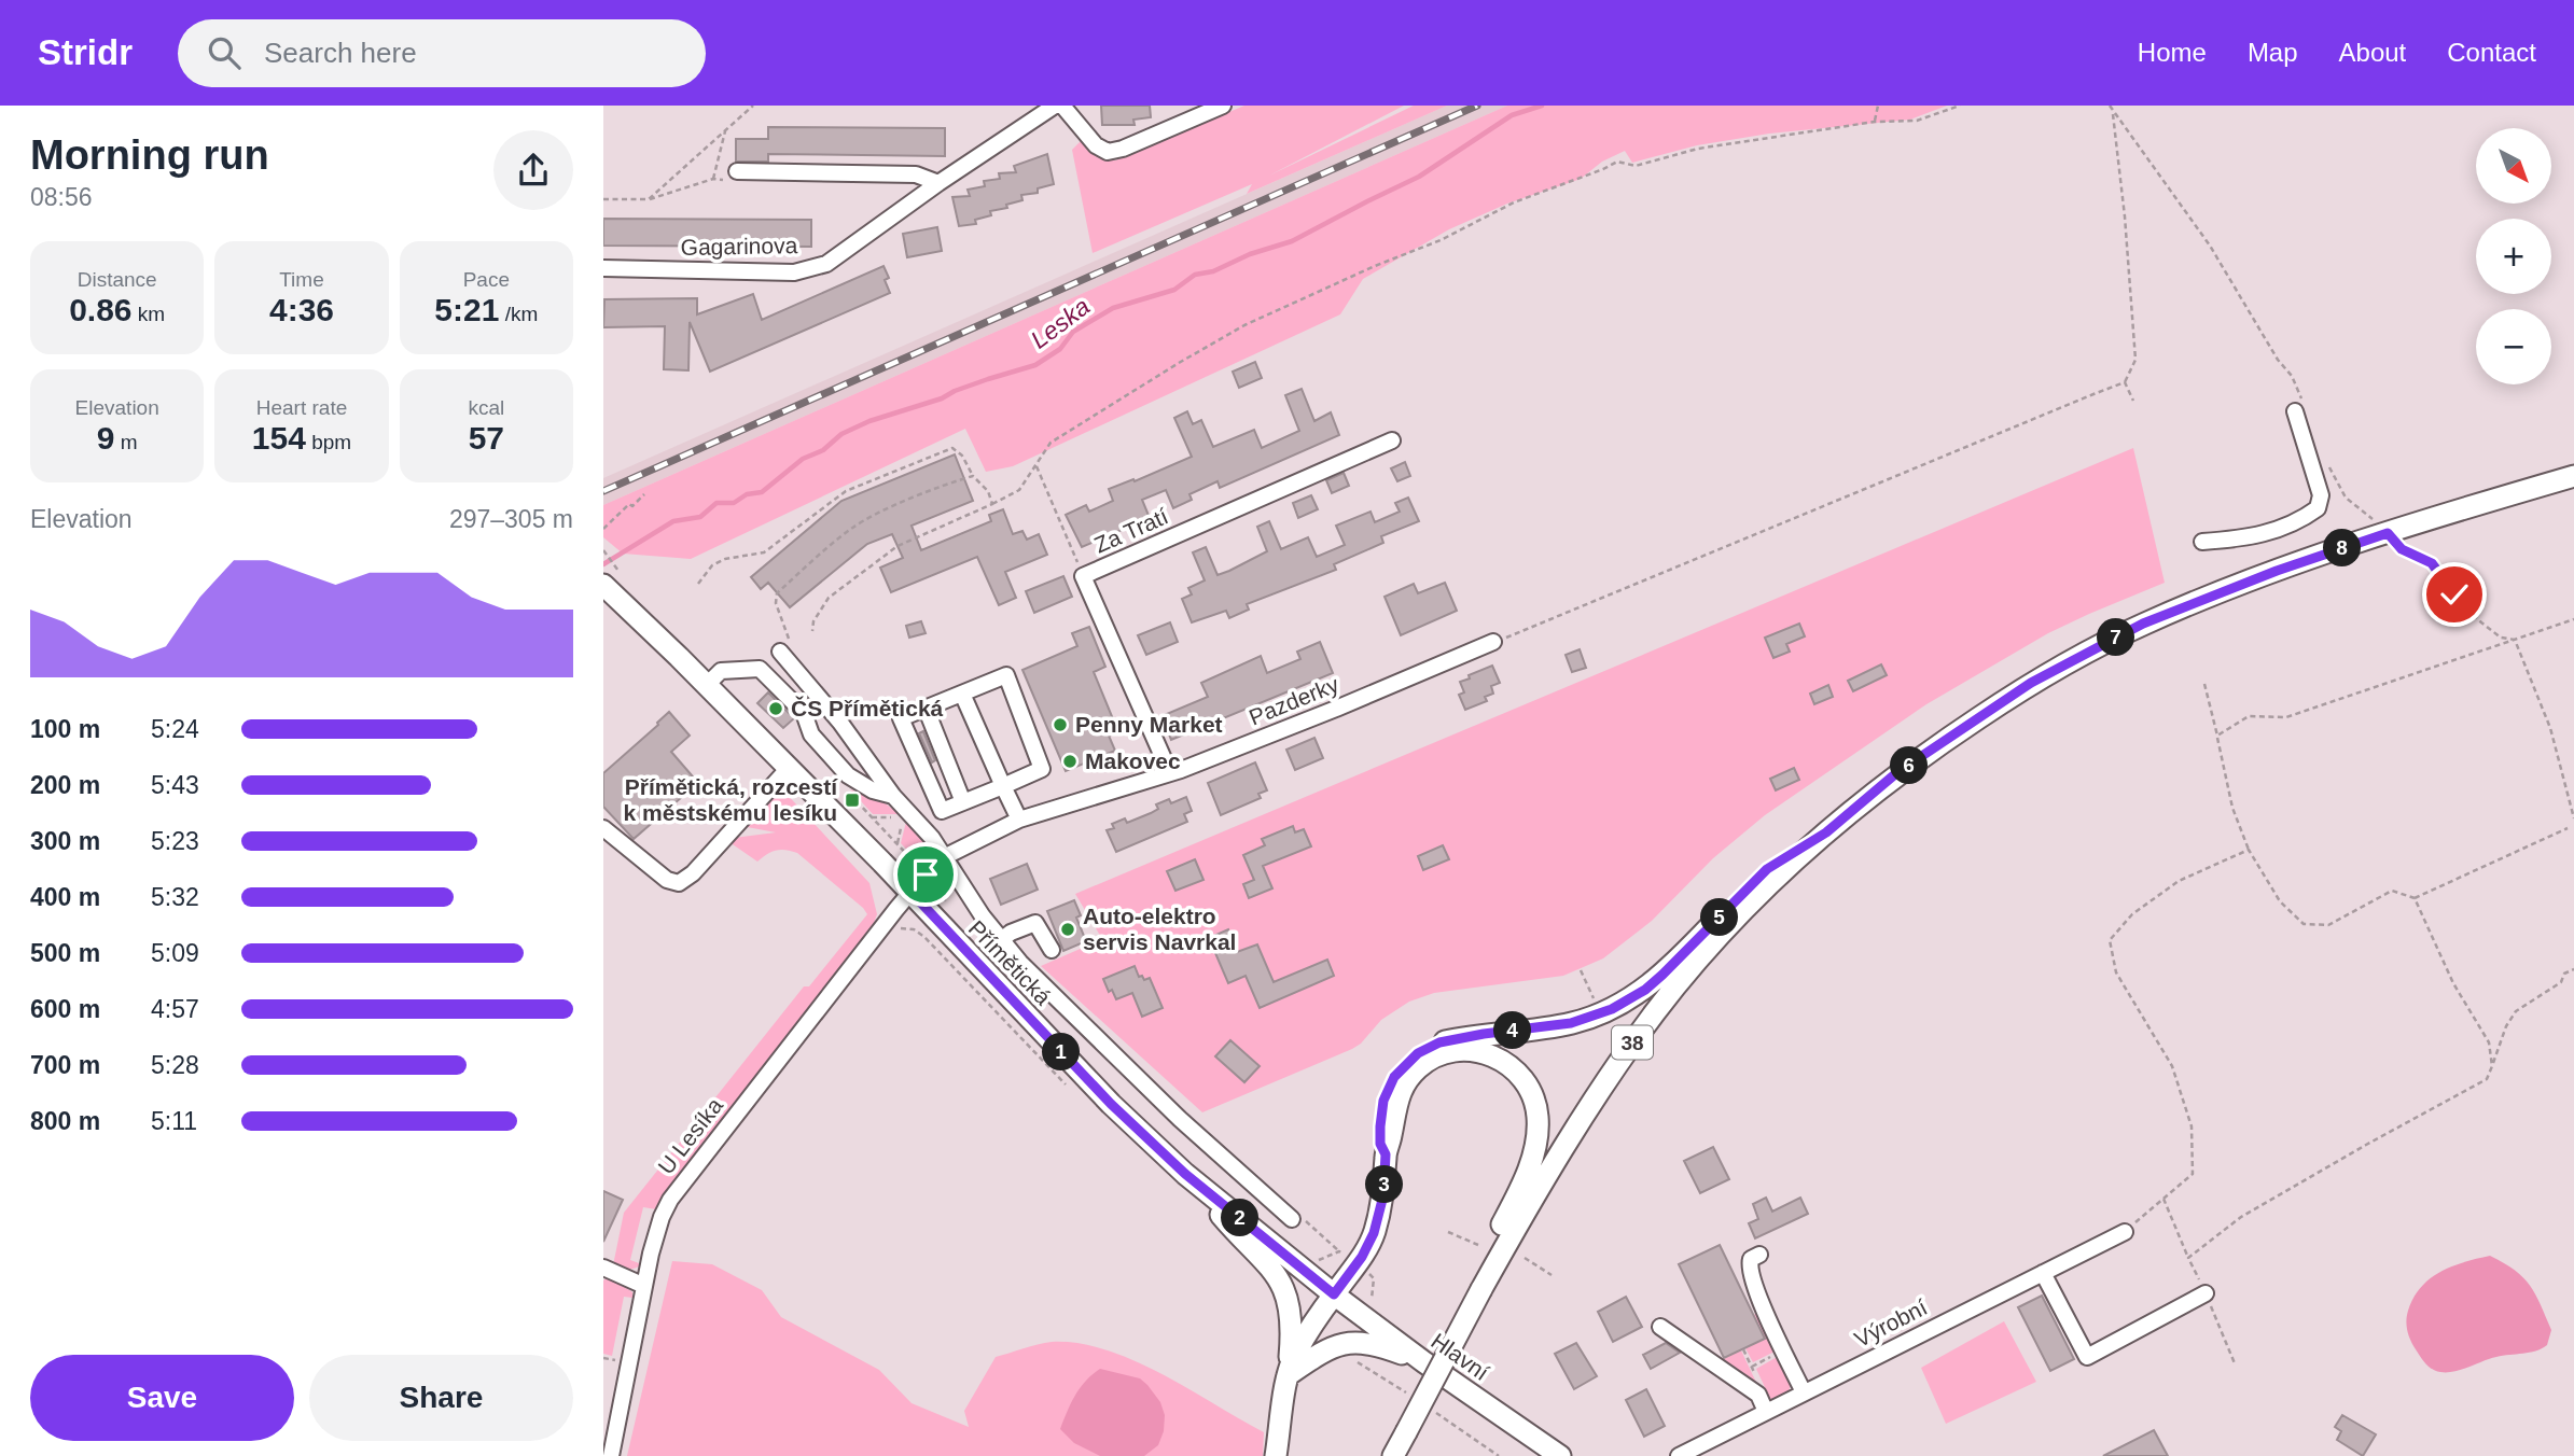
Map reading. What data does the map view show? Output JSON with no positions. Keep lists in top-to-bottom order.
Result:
{
  "streets": {
    "main road": ["Přímětická", "38", "Hlavní"],
    "street": [
      "Gagarinova",
      "Za Tratí",
      "Pazderky",
      "U Lesíka",
      "Výrobní"
    ]
  },
  "crossings": [
    ["Za Tratí", "Pazderky"],
    ["Pazderky", "Přímětická"],
    ["Pazderky", "U Lesíka"],
    ["Přímětická", "U Lesíka"],
    ["Přímětická", "Hlavní"]
  ],
  "water": ["Leska"],
  "places": {
    "other": [
      "ČS Přímětická",
      "Penny Market",
      "Makovec",
      "Auto-elektro servis Navrkal"
    ],
    "transit": ["Přímětická, rozcestí k městskému lesíku"]
  },
  "north": "bottom right",
  "page": {
    "header": "Stridr",
    "search": "Search here",
    "nav": [
      "Home",
      "Map",
      "About",
      "Contact"
    ],
    "heading": ["Morning run", "08:56"],
    "map_buttons": ["+", "−"],
    "stats": [
      ["Distance", "0.86 km"],
      ["Time", "4:36"],
      ["Pace", "5:21 /km"],
      ["Elevation", "9 m"],
      ["Heart rate", "154 bpm"],
      ["kcal", "57"]
    ],
    "chart": ["Elevation", "297–305 m"],
    "pins": [
      "8",
      "7",
      "6",
      "5",
      "4",
      "1",
      "3",
      "2"
    ],
    "list": [
      {
        "name": "100 m",
        "note": "5:24"
      },
      {
        "name": "200 m",
        "note": "5:43"
      },
      {
        "name": "300 m",
        "note": "5:23"
      },
      {
        "name": "400 m",
        "note": "5:32"
      },
      {
        "name": "500 m",
        "note": "5:09"
      },
      {
        "name": "600 m",
        "note": "4:57"
      },
      {
        "name": "700 m",
        "note": "5:28"
      },
      {
        "name": "800 m",
        "note": "5:11"
      }
    ],
    "buttons": ["Save", "Share"]
  }
}
